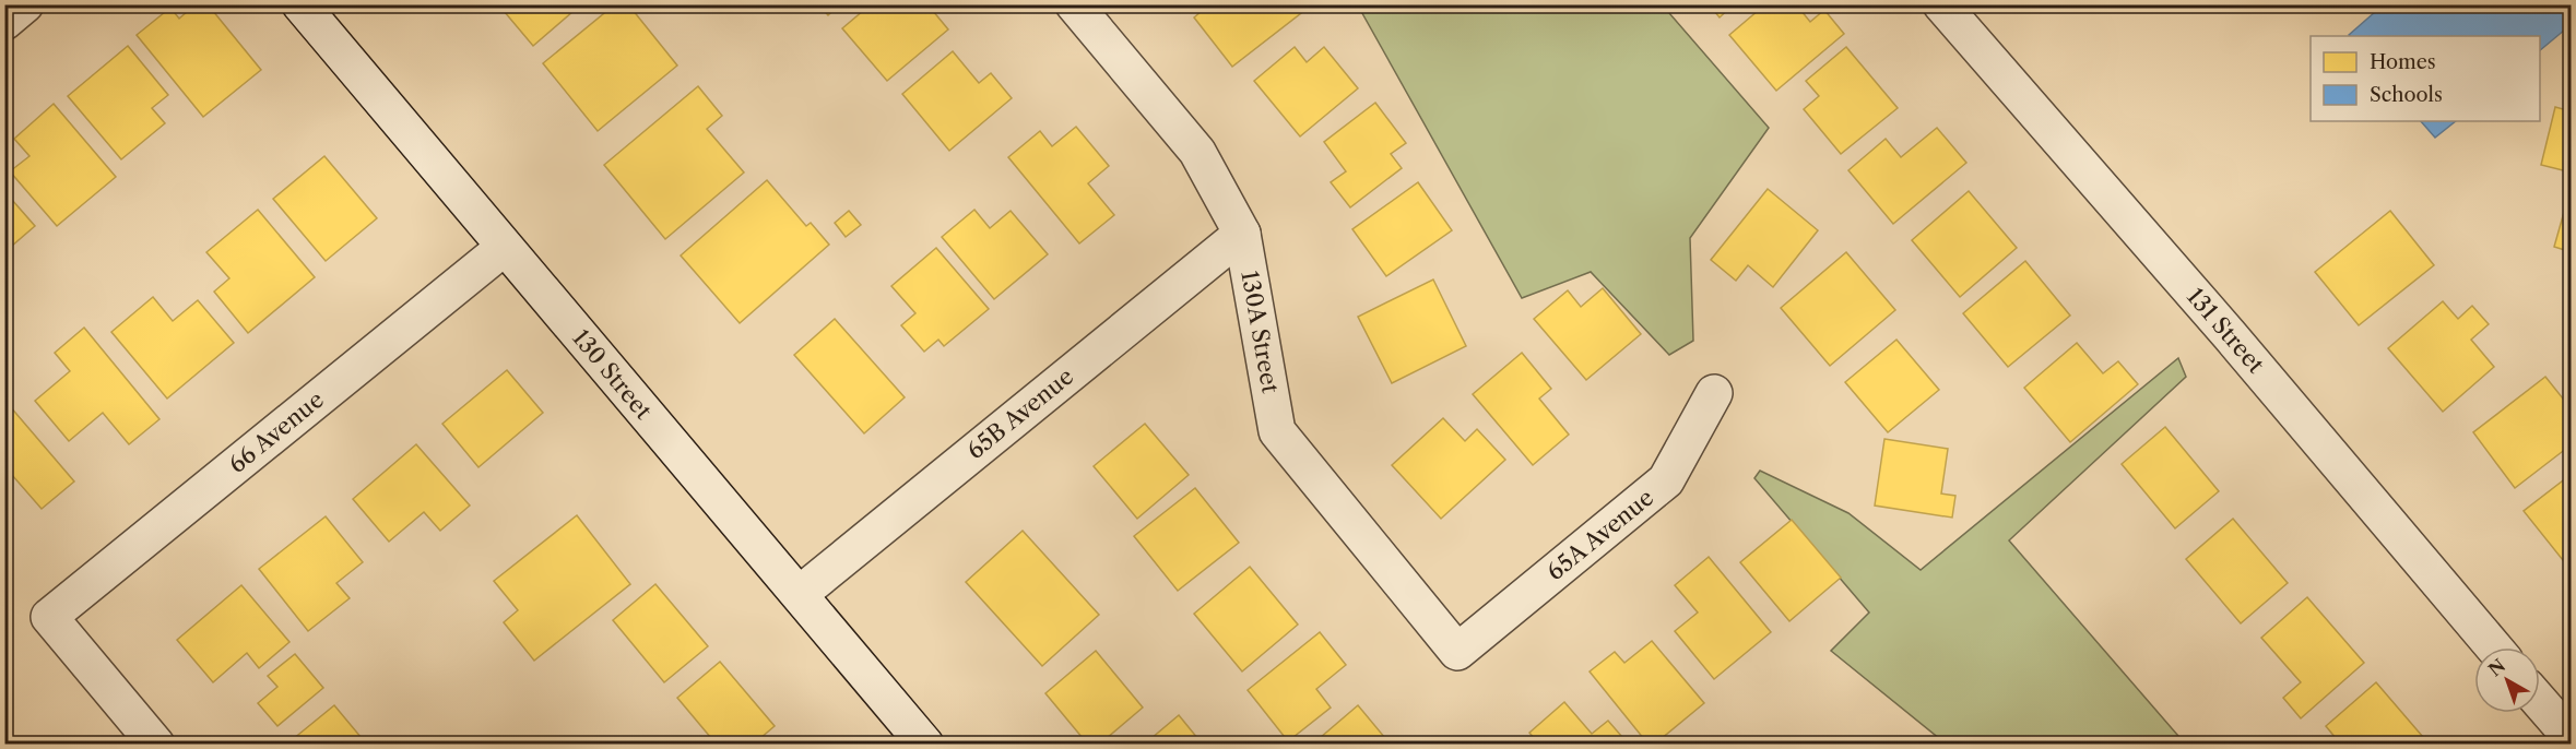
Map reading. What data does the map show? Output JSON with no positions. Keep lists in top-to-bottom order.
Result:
{
  "streets": {
    "street": [
      "131 Street",
      "130A Street",
      "130 Street",
      "65B Avenue",
      "66 Avenue",
      "65A Avenue"
    ]
  },
  "crossings": [
    ["130A Street", "65B Avenue"],
    ["130A Street", "65A Avenue"],
    ["130 Street", "65B Avenue"],
    ["130 Street", "66 Avenue"]
  ],
  "legend": ["Homes", "Schools"],
  "north": "top left"
}
